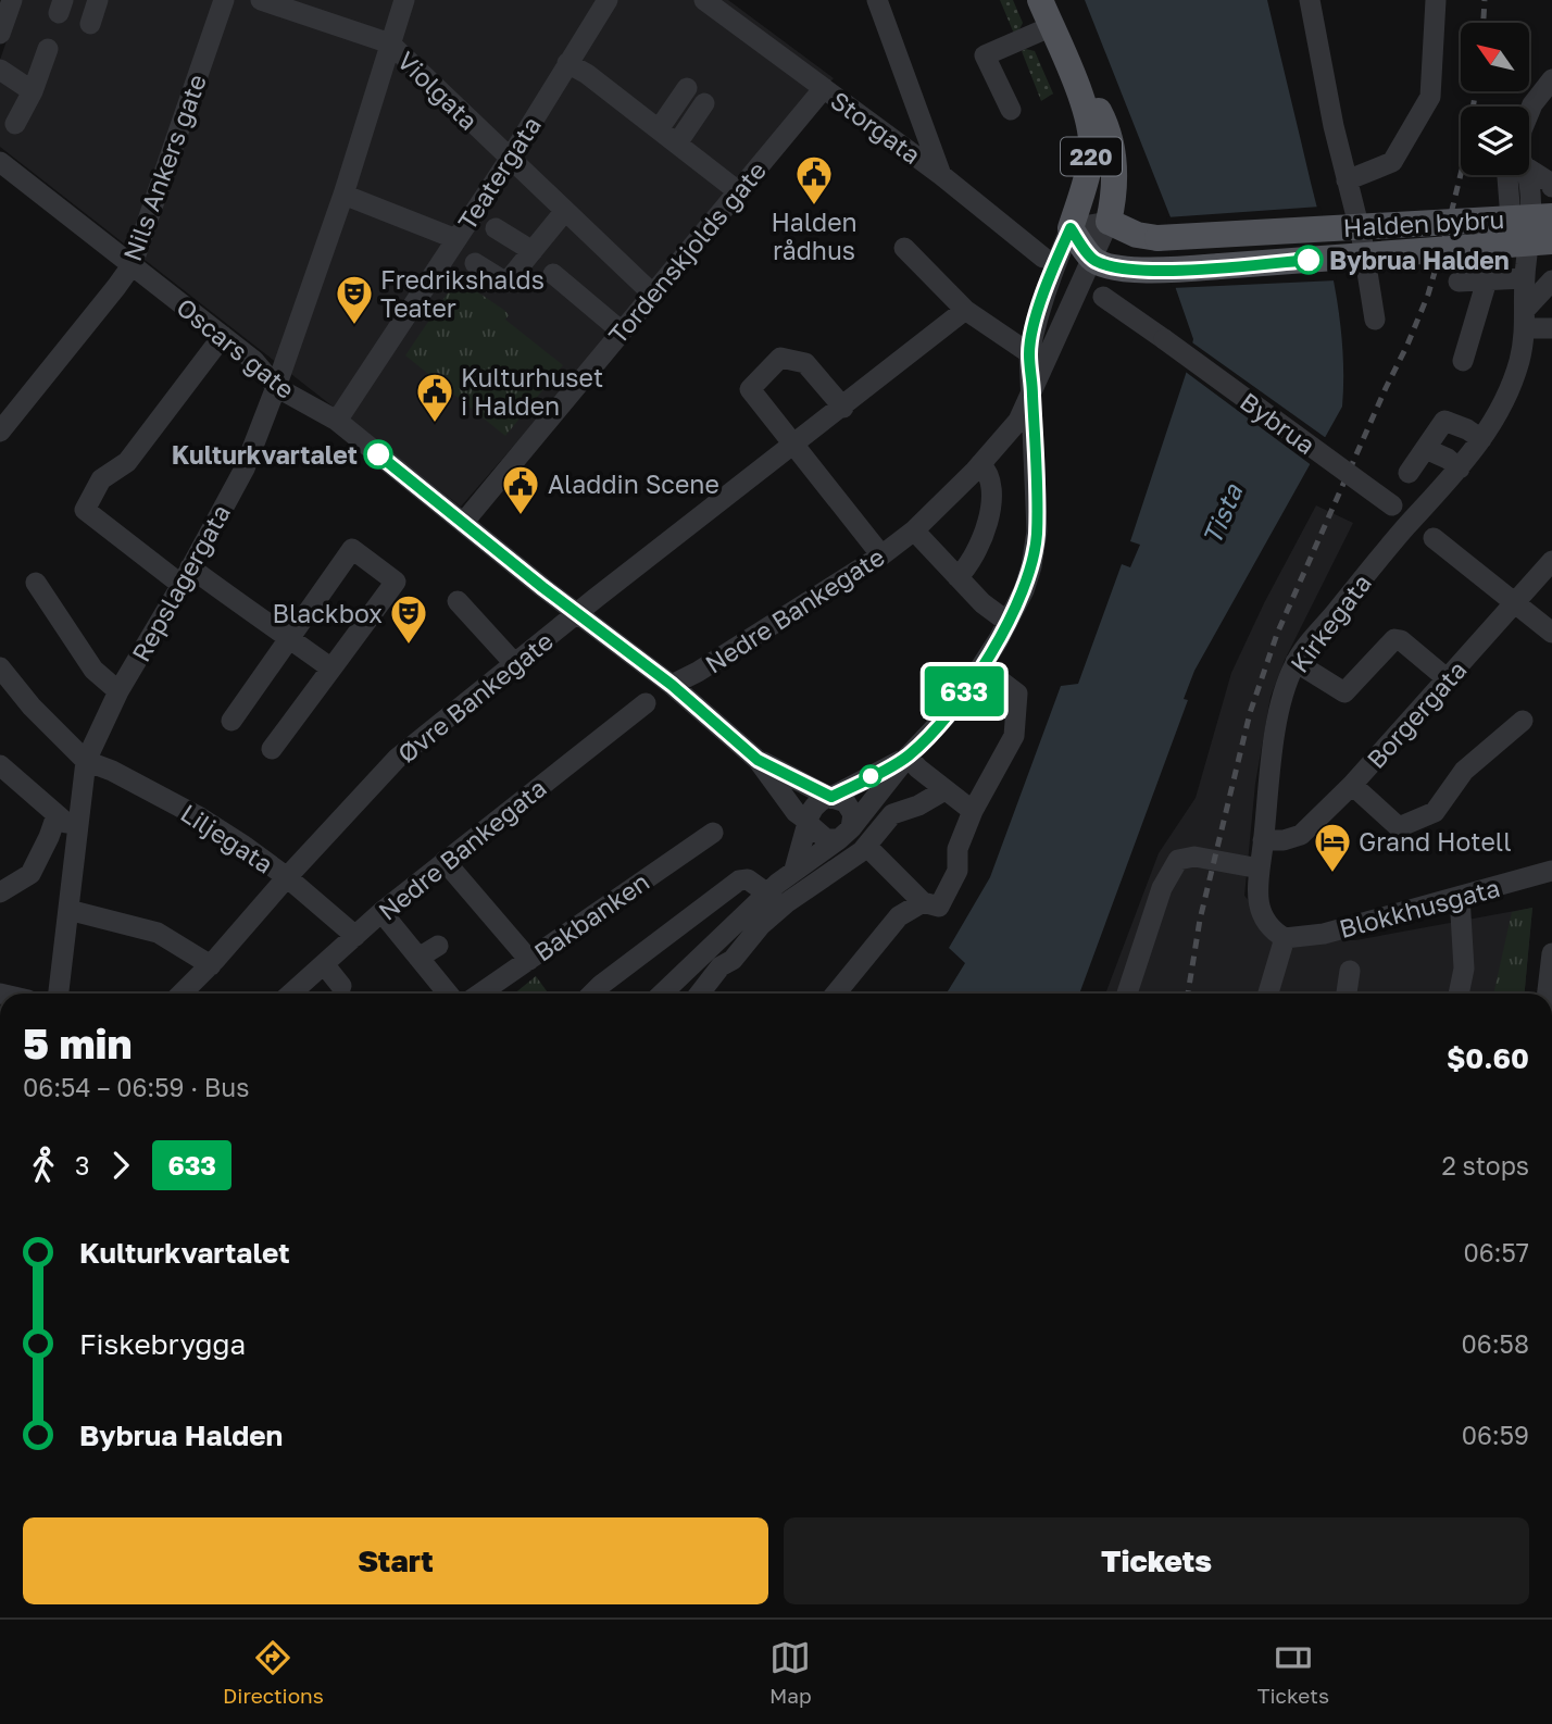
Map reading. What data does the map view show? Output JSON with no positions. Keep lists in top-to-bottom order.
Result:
{
  "streets": {
    "main road": ["220", "Halden bybru"],
    "street": [
      "Violgata",
      "Storgata",
      "Nils Ankers gate",
      "Teatergata",
      "Tordenskjolds gate",
      "Oscars gate",
      "Bybrua",
      "Repslagergata",
      "Nedre Bankegate",
      "Kirkegata",
      "Øvre Bankegate",
      "Borgergata",
      "Liljegata",
      "Nedre Bankegata",
      "Blokkhusgata",
      "Bakbanken"
    ]
  },
  "crossings": [
    ["Violgata", "Teatergata"],
    ["Violgata", "Tordenskjolds gate"],
    ["Violgata", "Repslagergata"],
    ["Storgata", "Tordenskjolds gate"],
    ["220", "Halden bybru"],
    ["Nils Ankers gate", "Oscars gate"],
    ["Teatergata", "Oscars gate"],
    ["Tordenskjolds gate", "Oscars gate"],
    ["Oscars gate", "Repslagergata"],
    ["Oscars gate", "Nedre Bankegate"],
    ["Oscars gate", "Øvre Bankegate"],
    ["Repslagergata", "Liljegata"],
    ["Kirkegata", "Borgergata"],
    ["Kirkegata", "Blokkhusgata"],
    ["Øvre Bankegate", "Liljegata"],
    ["Liljegata", "Nedre Bankegata"]
  ],
  "water": ["Tista"],
  "places": {
    "public building": ["Halden rådhus", "Kulturhuset i Halden", "Aladdin Scene"],
    "other": ["Bybrua Halden", "Kulturkvartalet"],
    "theatre": ["Fredrikshalds Teater", "Blackbox"],
    "hotel": ["Grand Hotell"]
  },
  "lines": ["bus line 633"],
  "north": "top left",
  "page": {
    "on_map": "633",
    "heading": ["5 min", "06:54 – 06:59 · Bus", "$0.60"],
    "legs": ["3", "633", "2 stops"],
    "list": [
      {
        "name": "Kulturkvartalet",
        "value": "06:57"
      },
      {
        "name": "Fiskebrygga",
        "value": "06:58"
      },
      {
        "name": "Bybrua Halden",
        "value": "06:59"
      }
    ],
    "buttons": ["Start", "Tickets"],
    "tabs": ["Directions", "Map", "Tickets"]
  }
}
